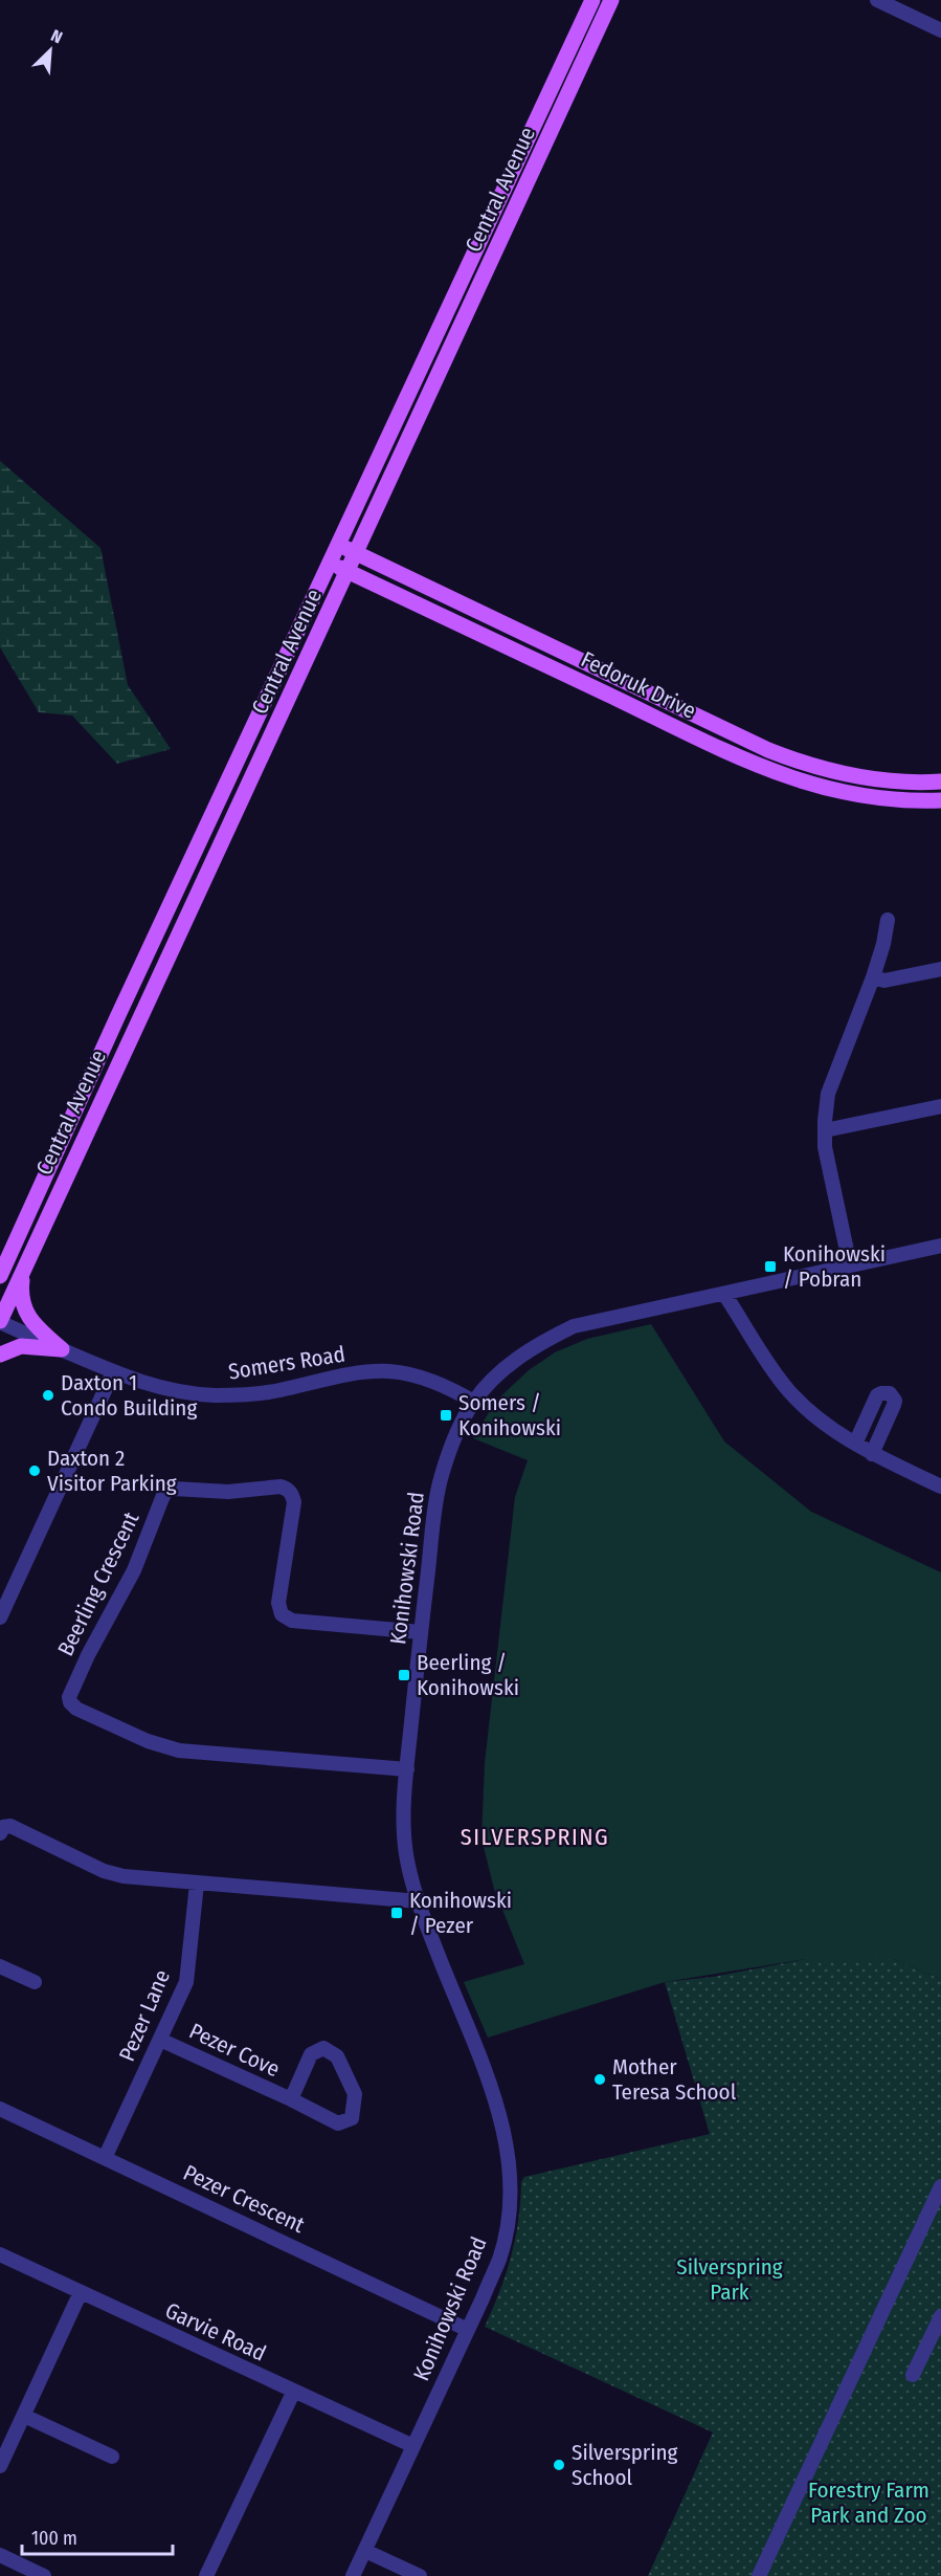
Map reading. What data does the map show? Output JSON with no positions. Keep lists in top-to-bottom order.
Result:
{
  "streets": {
    "main road": ["Central Avenue", "Fedoruk Drive"],
    "street": [
      "Somers Road",
      "Konihowski Road",
      "Beerling Crescent",
      "Pezer Lane",
      "Pezer Cove",
      "Pezer Crescent",
      "Garvie Road"
    ]
  },
  "crossings": [
    ["Central Avenue", "Fedoruk Drive"],
    ["Central Avenue", "Somers Road"],
    ["Somers Road", "Konihowski Road"],
    ["Konihowski Road", "Beerling Crescent"],
    ["Konihowski Road", "Pezer Crescent"],
    ["Konihowski Road", "Garvie Road"],
    ["Pezer Lane", "Pezer Cove"],
    ["Pezer Lane", "Pezer Crescent"]
  ],
  "districts": ["SILVERSPRING"],
  "parks": ["Silverspring Park", "Forestry Farm Park and Zoo"],
  "places": {
    "transit": [
      "Konihowski / Pobran",
      "Somers / Konihowski",
      "Beerling / Konihowski",
      "Konihowski / Pezer"
    ],
    "other": [
      "Daxton 1 Condo Building",
      "Daxton 2 Visitor Parking",
      "Mother Teresa School",
      "Silverspring School"
    ]
  },
  "scale_bar": "100 m",
  "north": "top right"
}
